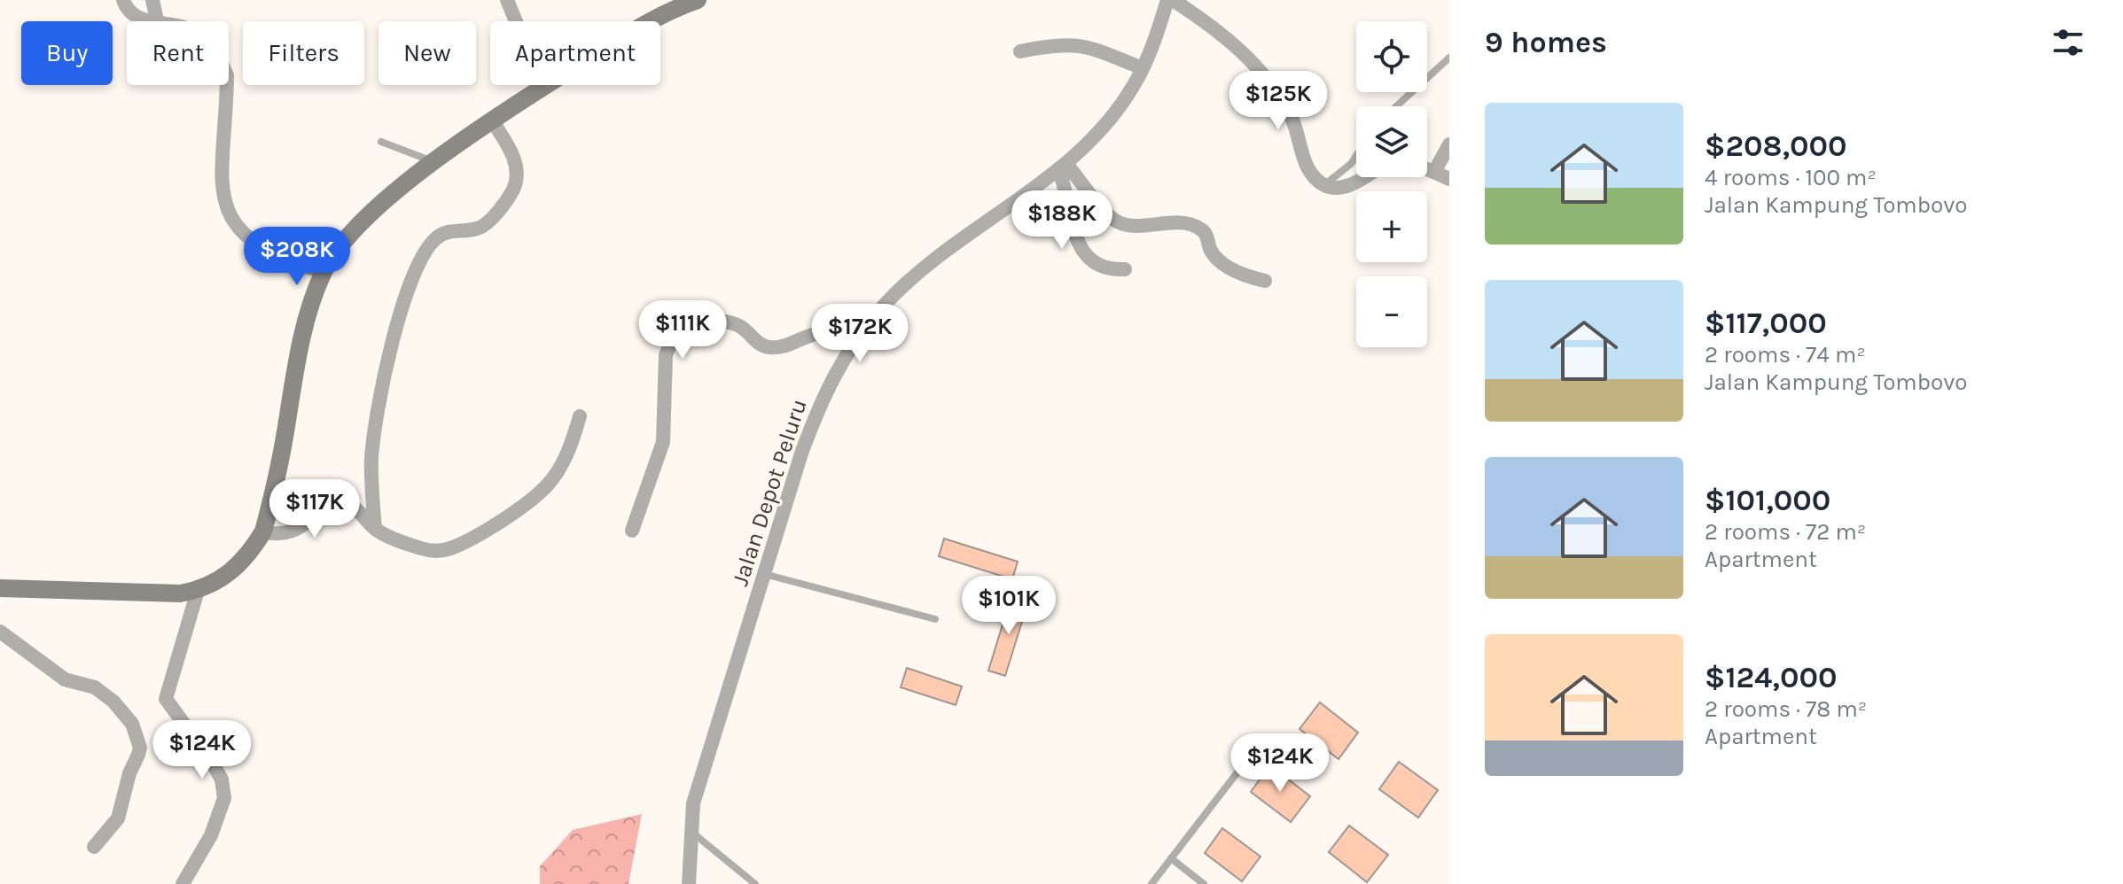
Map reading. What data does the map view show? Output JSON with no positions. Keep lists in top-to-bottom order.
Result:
{
  "streets": {
    "street": ["Jalan Depot Peluru"]
  },
  "page": {
    "heading": "9 homes",
    "map_buttons": ["+", "−"],
    "chip": [
      "Buy",
      "Rent",
      "Filters",
      "New",
      "Apartment"
    ],
    "price": [
      "$125K",
      "$188K",
      "$208K",
      "$111K",
      "$172K",
      "$117K",
      "$101K",
      "$124K",
      "$124K"
    ],
    "list": [
      {
        "name": "$208,000",
        "note": "4 rooms · 100 m² · Jalan Kampung Tombovo"
      },
      {
        "name": "$117,000",
        "note": "2 rooms · 74 m² · Jalan Kampung Tombovo"
      },
      {
        "name": "$101,000",
        "note": "2 rooms · 72 m² · Apartment"
      },
      {
        "name": "$124,000",
        "note": "2 rooms · 78 m² · Apartment"
      }
    ]
  }
}
